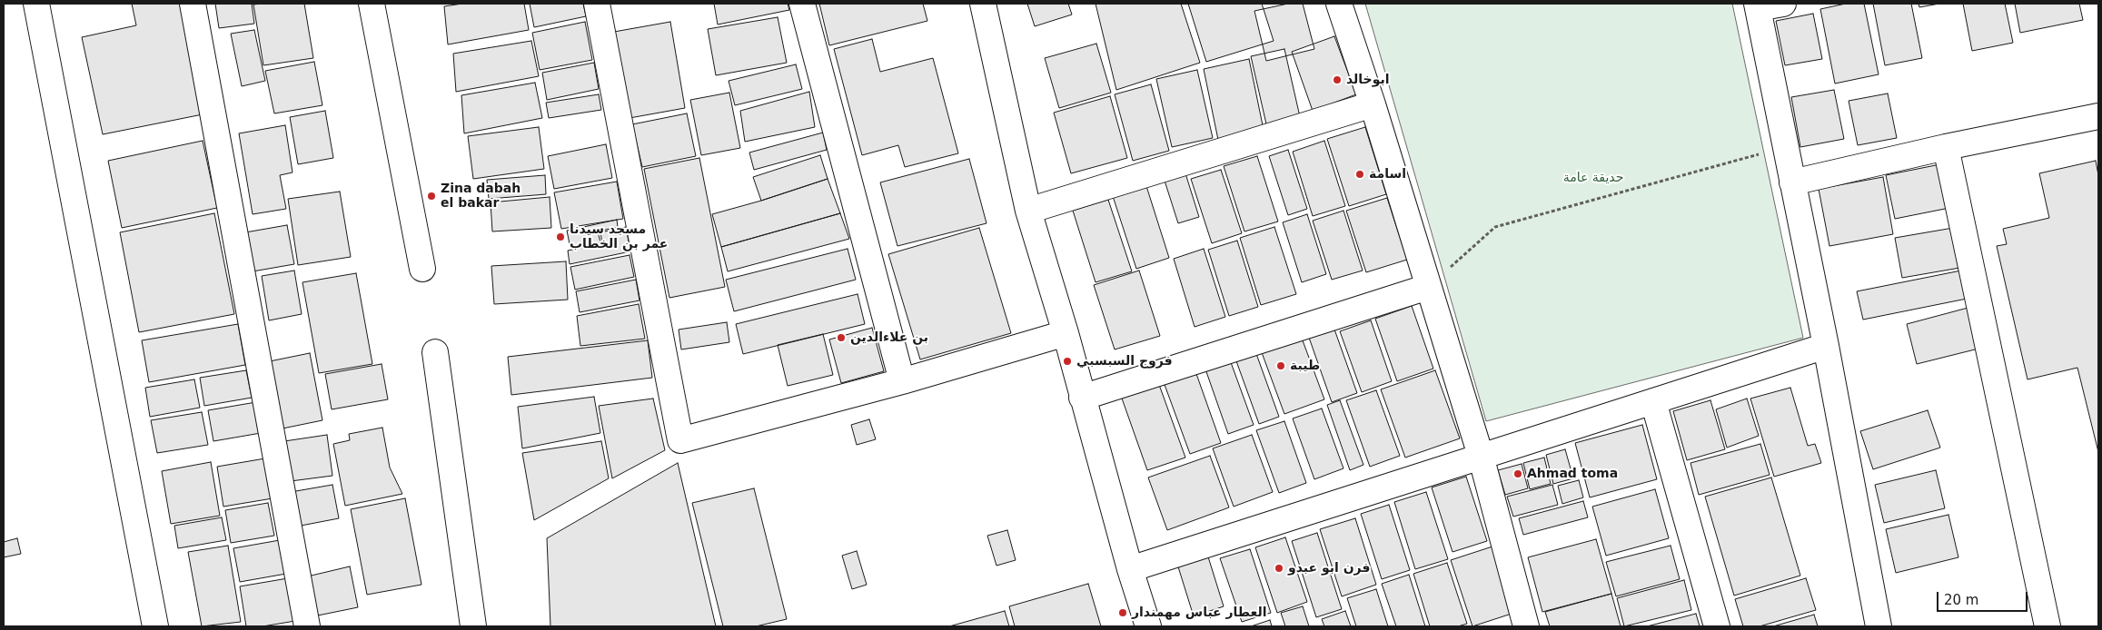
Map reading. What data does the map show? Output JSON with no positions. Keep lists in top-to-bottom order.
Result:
{
  "parks": ["حديقة عامة"],
  "places": [
    "ابوخالد",
    "اسامة",
    "Zina dabah el bakar",
    "مسجد سيدنا عمر بن الخطاب",
    "بن علاءالدين",
    "فروج السبسبي",
    "طيبة",
    "Ahmad toma",
    "فرن ابو عبدو",
    "العطار عباس مهمندار"
  ],
  "scale_bar": "20 m"
}
